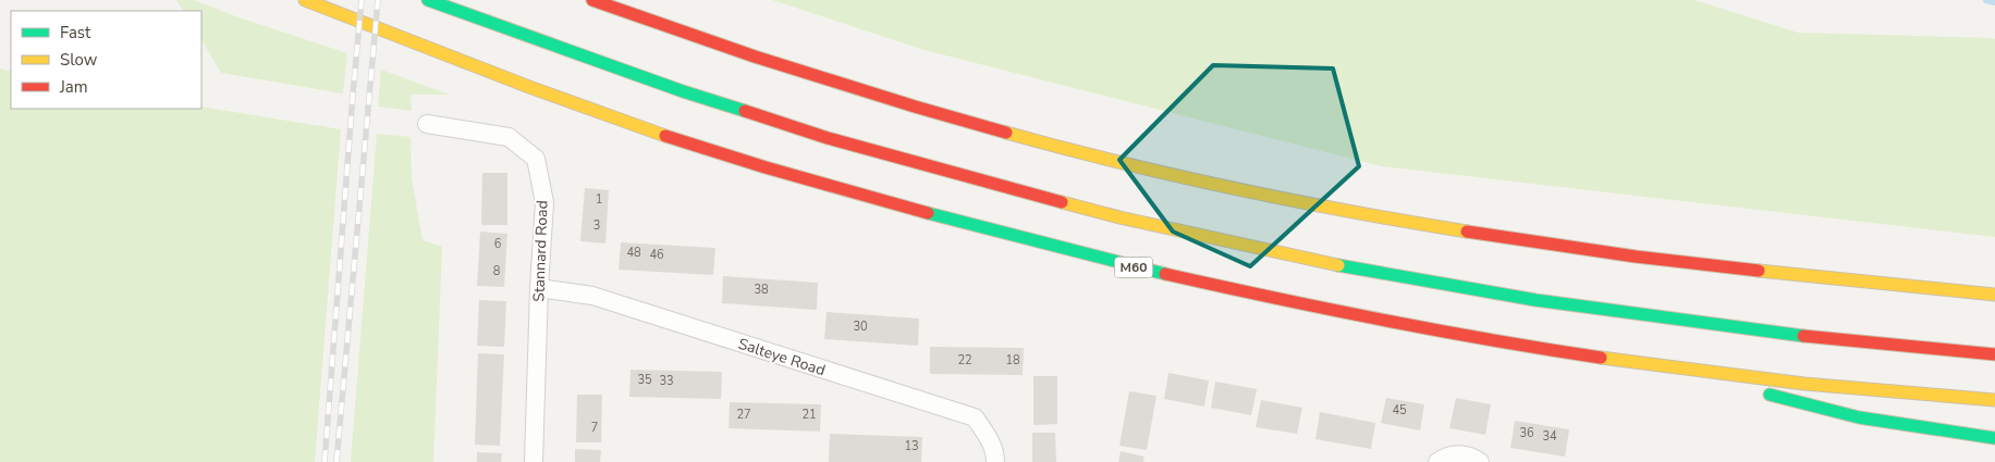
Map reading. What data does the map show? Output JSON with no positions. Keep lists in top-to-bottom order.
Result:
{
  "streets": {
    "highway": ["M60"],
    "street": ["Stannard Road", "Salteye Road"]
  },
  "crossings": [
    ["Stannard Road", "Salteye Road"]
  ],
  "house_numbers": [
    "1",
    "3",
    "6",
    "48",
    "46",
    "8",
    "38",
    "30",
    "22",
    "18",
    "35",
    "33",
    "45",
    "27",
    "21",
    "7",
    "36",
    "34",
    "13"
  ],
  "legend": ["Fast", "Slow", "Jam"]
}
